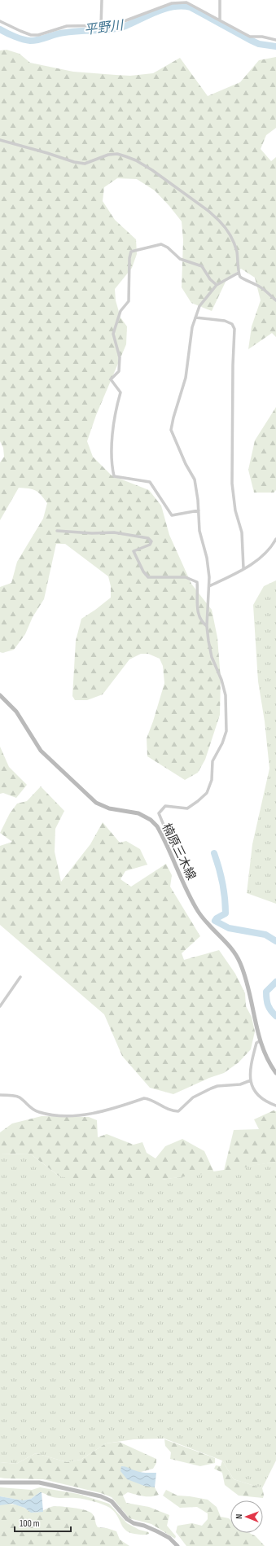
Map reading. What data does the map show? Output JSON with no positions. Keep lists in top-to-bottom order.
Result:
{
  "streets": {
    "main road": ["楠原三木線"]
  },
  "water": ["平野川"],
  "scale_bar": "100 m",
  "north": "left"
}
